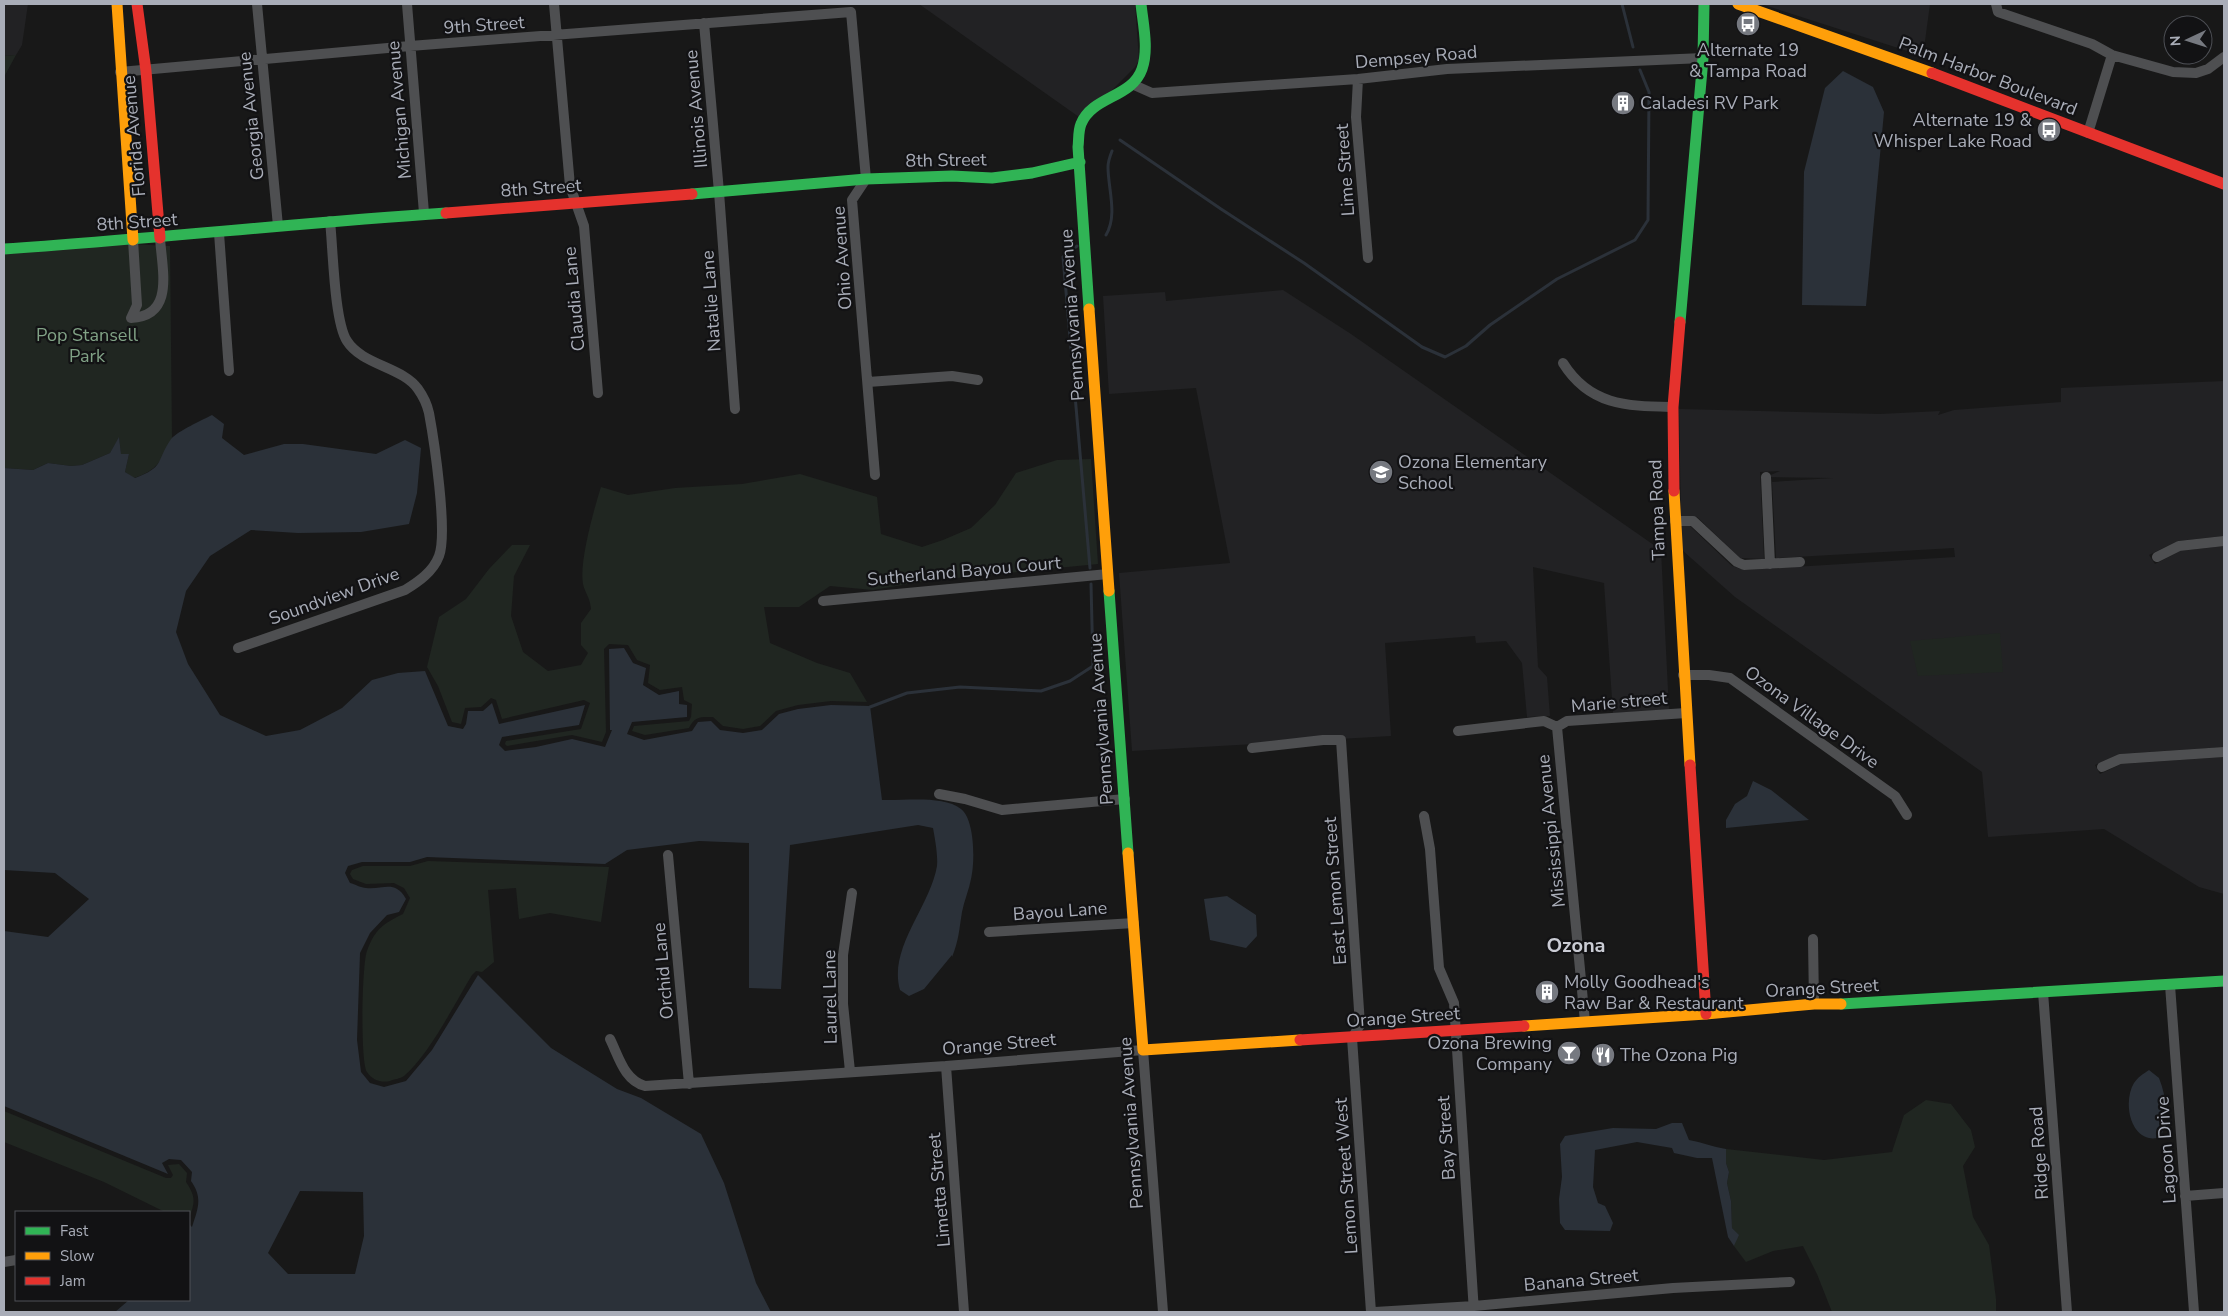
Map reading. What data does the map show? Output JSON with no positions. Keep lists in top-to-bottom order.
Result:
{
  "streets": {
    "street": [
      "9th Street",
      "Dempsey Road",
      "Palm Harbor Boulevard",
      "Illinois Avenue",
      "Michigan Avenue",
      "Georgia Avenue",
      "Florida Avenue",
      "8th Street",
      "Lime Street",
      "Ohio Avenue",
      "Claudia Lane",
      "Natalie Lane",
      "Pennsylvania Avenue",
      "Tampa Road",
      "Sutherland Bayou Court",
      "Soundview Drive",
      "Marie street",
      "Ozona Village Drive",
      "Mississippi Avenue",
      "East Lemon Street",
      "Bayou Lane",
      "Orchid Lane",
      "Orange Street",
      "Laurel Lane",
      "Bay Street",
      "Lagoon Drive",
      "Ridge Road",
      "Lemon Street West",
      "Limetta Street",
      "Banana Street"
    ]
  },
  "crossings": [
    ["9th Street", "Illinois Avenue"],
    ["9th Street", "Michigan Avenue"],
    ["9th Street", "Georgia Avenue"],
    ["9th Street", "Florida Avenue"],
    ["9th Street", "8th Street"],
    ["9th Street", "Ohio Avenue"],
    ["9th Street", "Claudia Lane"],
    ["Dempsey Road", "Lime Street"],
    ["Dempsey Road", "Pennsylvania Avenue"],
    ["Dempsey Road", "Tampa Road"],
    ["Illinois Avenue", "8th Street"],
    ["Illinois Avenue", "Natalie Lane"],
    ["Michigan Avenue", "8th Street"],
    ["Georgia Avenue", "8th Street"],
    ["Florida Avenue", "8th Street"],
    ["8th Street", "Ohio Avenue"],
    ["8th Street", "Claudia Lane"],
    ["8th Street", "Natalie Lane"],
    ["8th Street", "Pennsylvania Avenue"],
    ["8th Street", "Soundview Drive"],
    ["Pennsylvania Avenue", "Sutherland Bayou Court"],
    ["Pennsylvania Avenue", "Bayou Lane"],
    ["Pennsylvania Avenue", "Orange Street"],
    ["Tampa Road", "Marie street"],
    ["Tampa Road", "Ozona Village Drive"],
    ["Tampa Road", "Orange Street"],
    ["Marie street", "Mississippi Avenue"],
    ["Mississippi Avenue", "Orange Street"],
    ["East Lemon Street", "Orange Street"],
    ["East Lemon Street", "Lemon Street West"],
    ["Orchid Lane", "Orange Street"],
    ["Orange Street", "Laurel Lane"],
    ["Orange Street", "Bay Street"],
    ["Orange Street", "Lagoon Drive"],
    ["Orange Street", "Ridge Road"],
    ["Orange Street", "Lemon Street West"],
    ["Orange Street", "Limetta Street"],
    ["Bay Street", "Banana Street"]
  ],
  "districts": ["Ozona"],
  "parks": ["Pop Stansell Park"],
  "places": {
    "bus stop": ["Alternate 19 & Tampa Road", "Alternate 19 & Whisper Lake Road"],
    "building": ["Caladesi RV Park", "Molly Goodhead's Raw Bar & Restaurant"],
    "school or university": ["Ozona Elementary School"],
    "bar": ["Ozona Brewing Company"],
    "restaurant": ["The Ozona Pig"]
  },
  "legend": ["Fast", "Slow", "Jam"],
  "north": "left"
}
